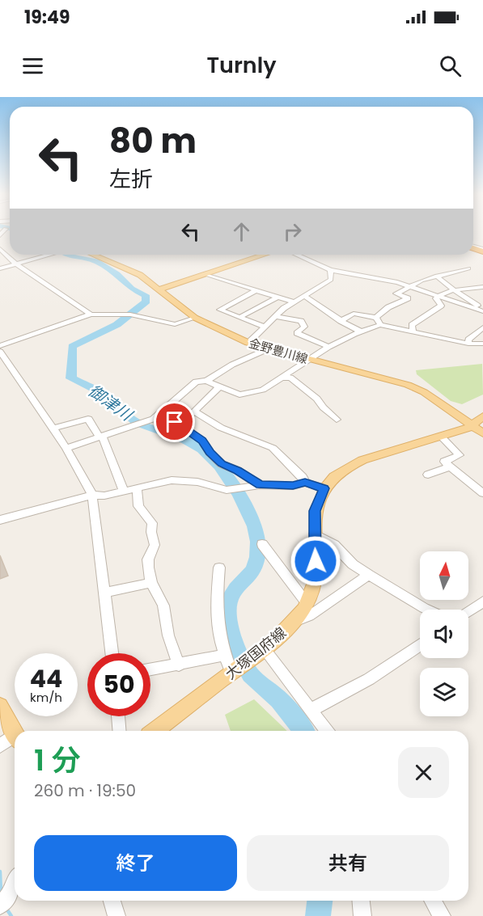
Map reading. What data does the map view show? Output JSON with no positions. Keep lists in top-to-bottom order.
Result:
{
  "streets": {
    "main road": ["金野豊川線", "大塚国府線"]
  },
  "crossings": [
    ["金野豊川線", "大塚国府線"]
  ],
  "water": ["御津川"],
  "north": "top",
  "page": {
    "status": "19:49",
    "header": "Turnly",
    "turn": ["80 m", "左折"],
    "speed": "44 km/h",
    "limit": "50",
    "heading": ["1 分", "260 m · 19:50"],
    "buttons": ["終了", "共有"]
  }
}
